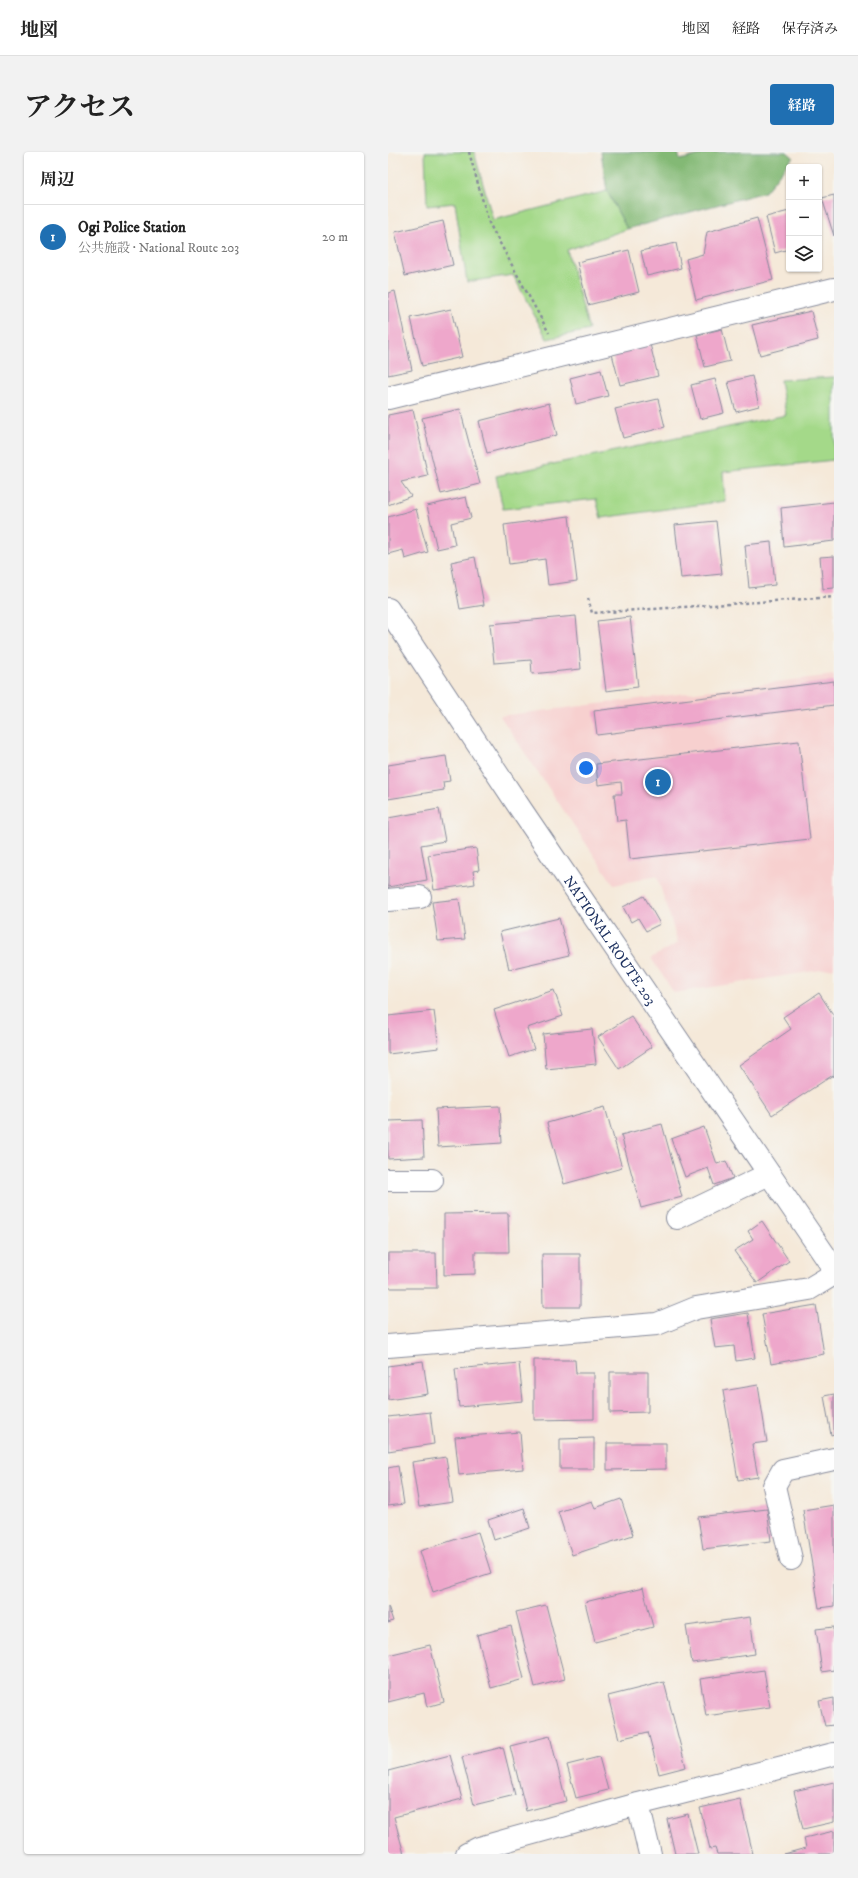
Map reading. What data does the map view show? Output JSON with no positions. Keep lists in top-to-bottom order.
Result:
{
  "streets": {
    "main road": ["NATIONAL ROUTE 203"]
  },
  "page": {
    "header": "地図",
    "nav": ["地図", "経路", "保存済み"],
    "title": "アクセス",
    "buttons": "経路",
    "heading": "周辺",
    "map_buttons": ["+", "−"],
    "list": [
      {
        "mark": "1",
        "name": "Ogi Police Station",
        "note": "公共施設 · National Route 203",
        "value": "20 m"
      }
    ],
    "pins": "1"
  }
}
